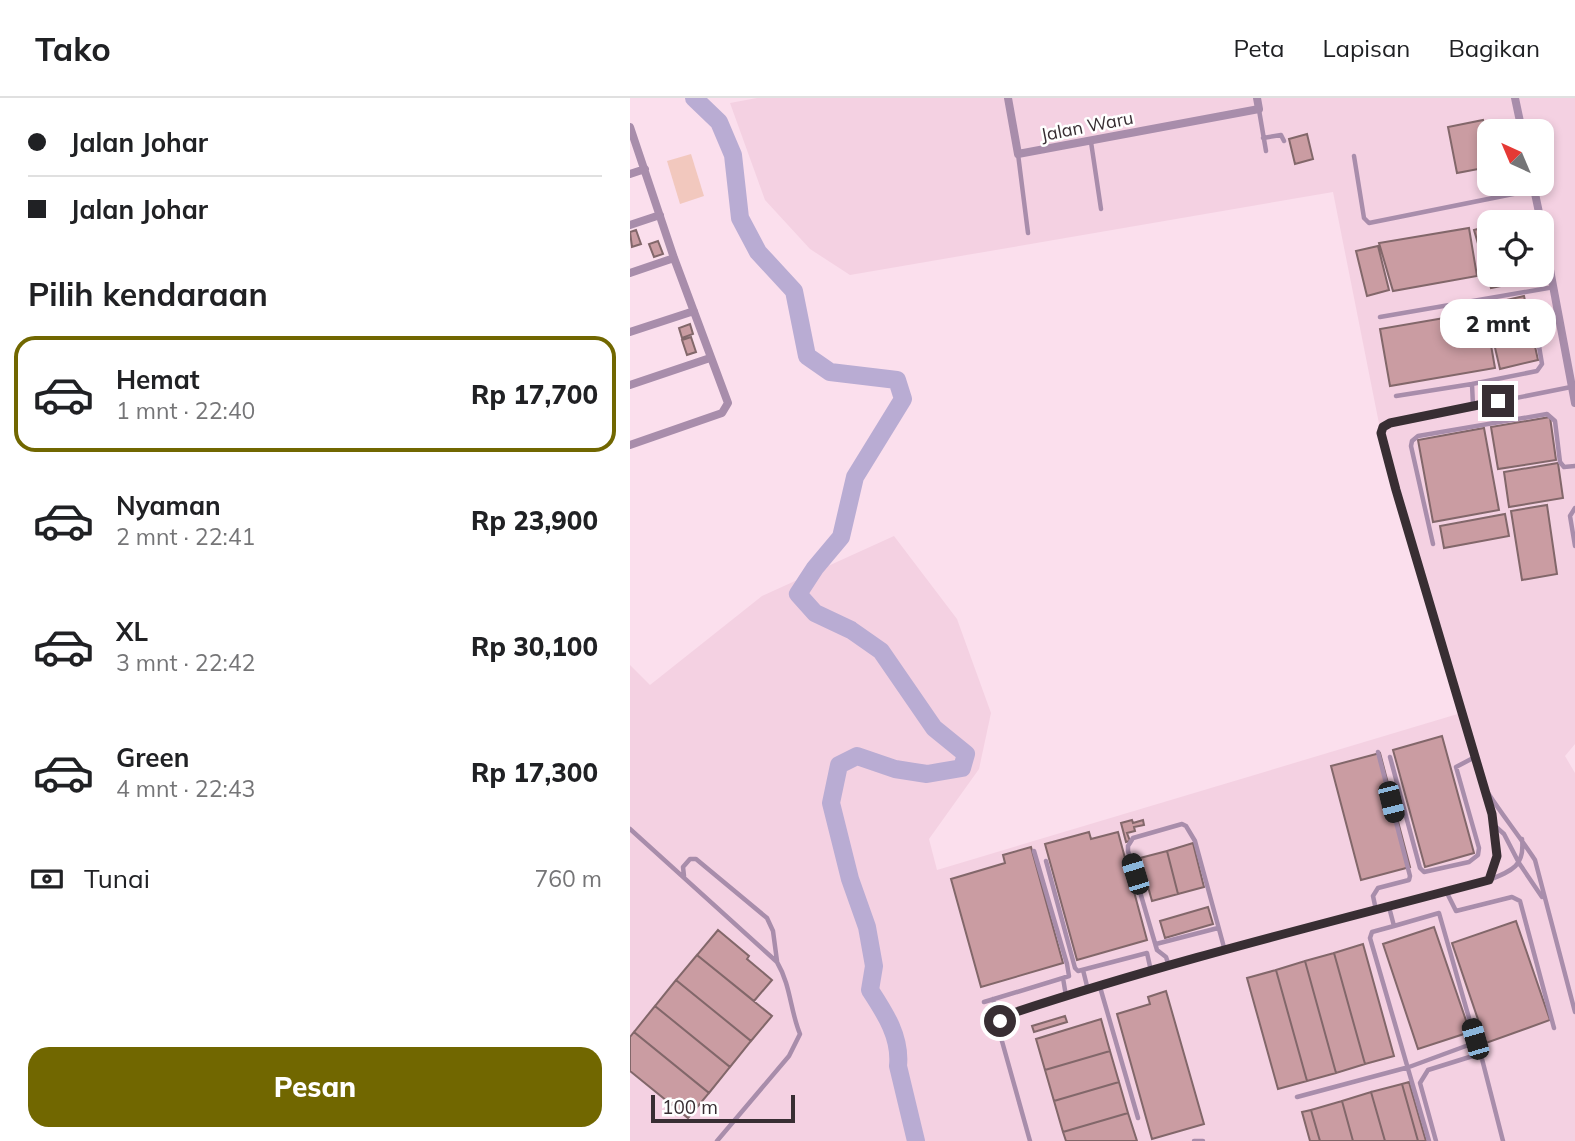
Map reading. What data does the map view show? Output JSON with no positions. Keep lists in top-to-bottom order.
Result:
{
  "streets": {
    "street": ["Jalan Waru"]
  },
  "scale_bar": "100 m",
  "north": "top left",
  "page": {
    "header": "Tako",
    "nav": ["Peta", "Lapisan", "Bagikan"],
    "banner": ["Jalan Johar", "Jalan Johar"],
    "heading": "Pilih kendaraan",
    "bubble": "2 mnt",
    "list": [
      {
        "name": "Hemat",
        "note": "1 mnt · 22:40",
        "value": "Rp 17,700"
      },
      {
        "name": "Nyaman",
        "note": "2 mnt · 22:41",
        "value": "Rp 23,900"
      },
      {
        "name": "XL",
        "note": "3 mnt · 22:42",
        "value": "Rp 30,100"
      },
      {
        "name": "Green",
        "note": "4 mnt · 22:43",
        "value": "Rp 17,300"
      }
    ],
    "pay": ["Tunai", "760 m"],
    "buttons": "Pesan",
    "scale": "100 m"
  }
}
